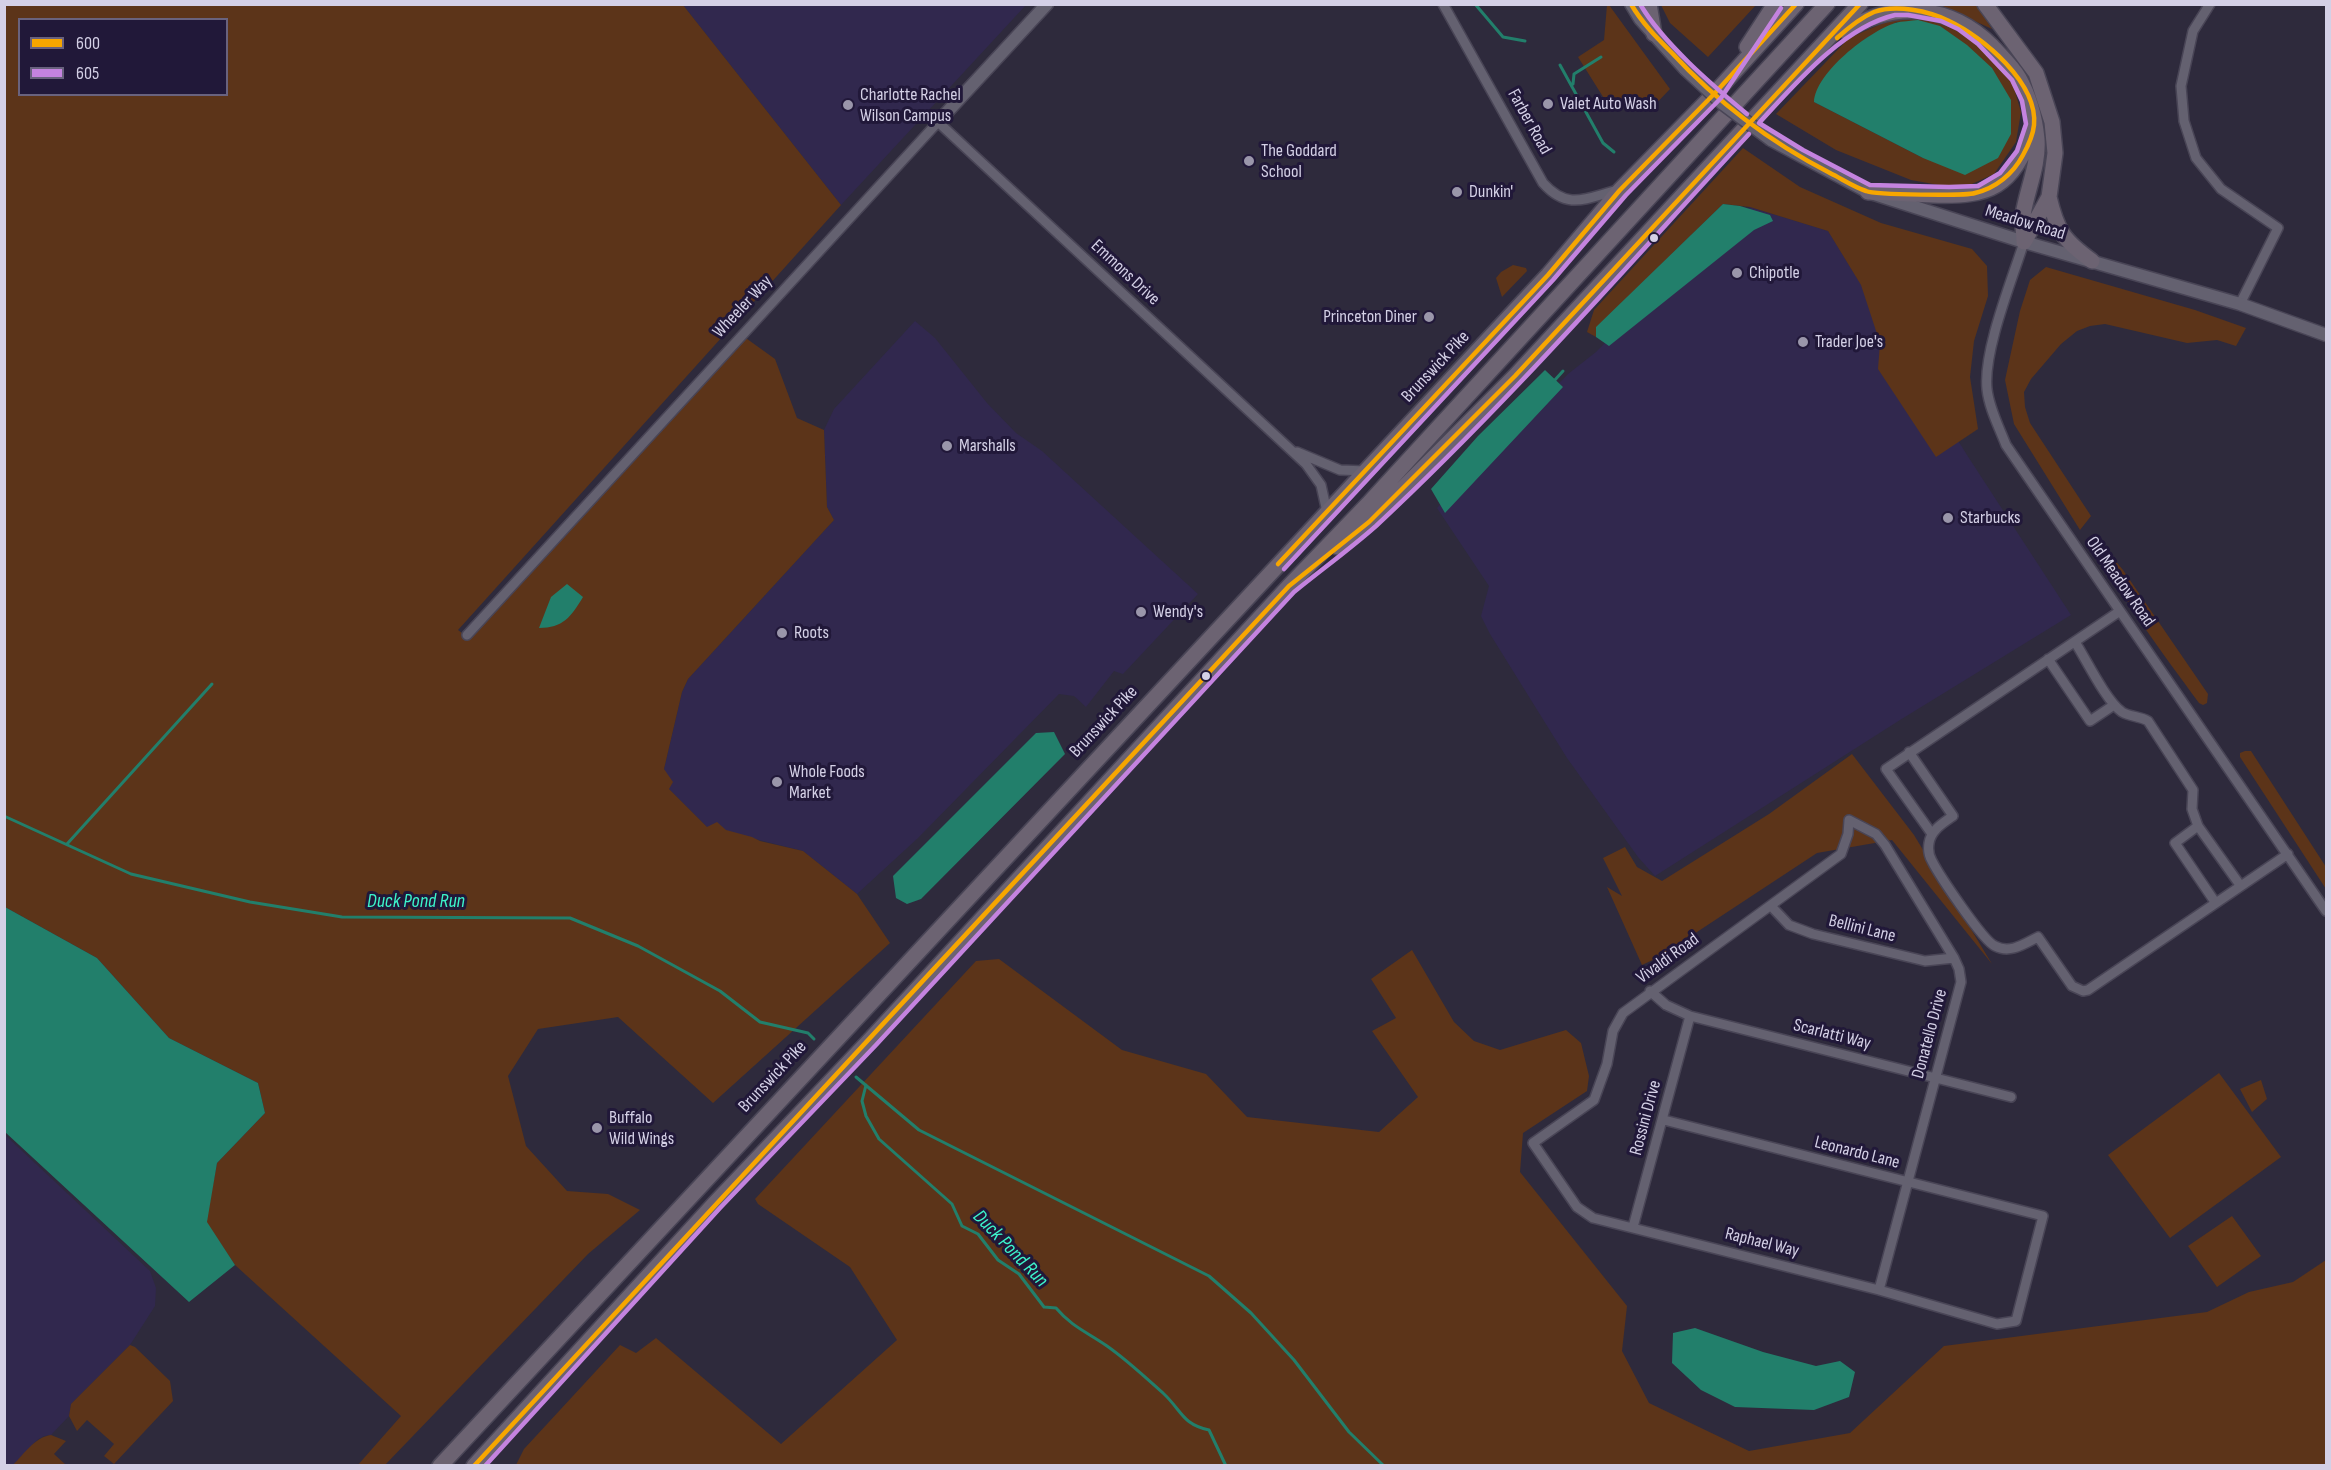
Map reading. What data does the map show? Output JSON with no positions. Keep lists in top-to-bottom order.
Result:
{
  "streets": {
    "highway": ["Brunswick Pike"],
    "street": [
      "Farber Road",
      "Meadow Road",
      "Emmons Drive",
      "Wheeler Way",
      "Old Meadow Road",
      "Bellini Lane",
      "Vivaldi Road",
      "Donatello Drive",
      "Scarlatti Way",
      "Rossini Drive",
      "Leonardo Lane",
      "Raphael Way"
    ]
  },
  "crossings": [
    ["Farber Road", "Brunswick Pike"],
    ["Meadow Road", "Old Meadow Road"],
    ["Emmons Drive", "Wheeler Way"],
    ["Emmons Drive", "Brunswick Pike"],
    ["Bellini Lane", "Vivaldi Road"],
    ["Bellini Lane", "Donatello Drive"],
    ["Vivaldi Road", "Donatello Drive"],
    ["Vivaldi Road", "Scarlatti Way"],
    ["Vivaldi Road", "Raphael Way"],
    ["Donatello Drive", "Scarlatti Way"],
    ["Donatello Drive", "Leonardo Lane"],
    ["Donatello Drive", "Raphael Way"],
    ["Scarlatti Way", "Rossini Drive"],
    ["Rossini Drive", "Leonardo Lane"],
    ["Rossini Drive", "Raphael Way"],
    ["Leonardo Lane", "Raphael Way"]
  ],
  "water": ["Duck Pond Run"],
  "places": [
    "Valet Auto Wash",
    "Charlotte Rachel Wilson Campus",
    "The Goddard School",
    "Dunkin'",
    "Chipotle",
    "Princeton Diner",
    "Trader Joe's",
    "Marshalls",
    "Starbucks",
    "Wendy's",
    "Roots",
    "Whole Foods Market",
    "Buffalo Wild Wings"
  ],
  "lines": ["transit line 600", "transit line 605"],
  "legend": ["600", "605"]
}
